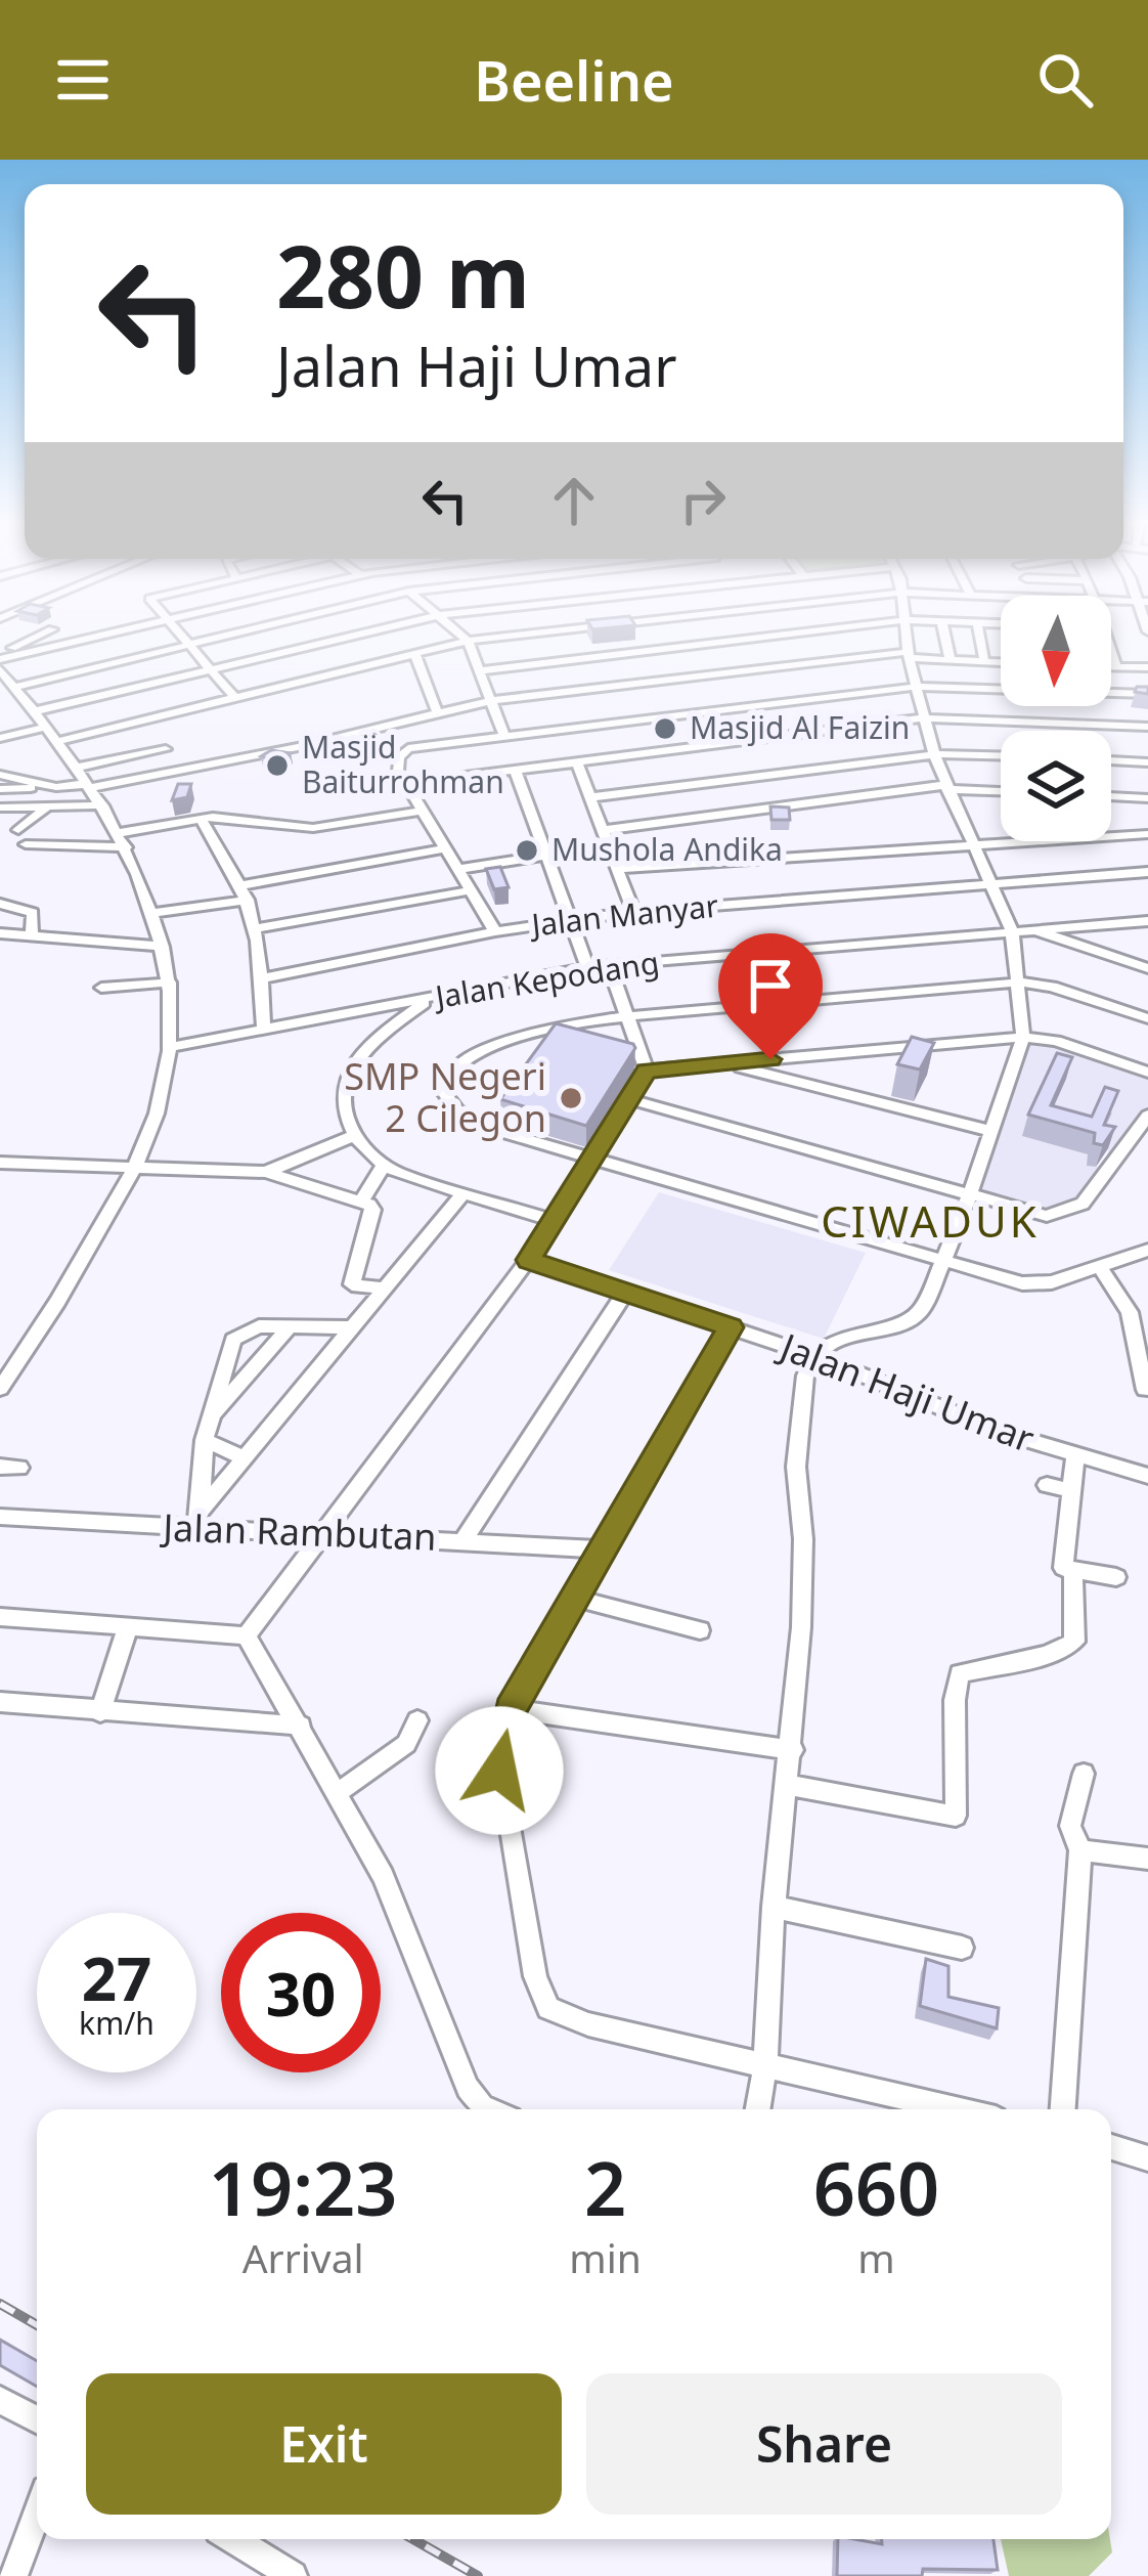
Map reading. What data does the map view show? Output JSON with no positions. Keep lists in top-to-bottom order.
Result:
{
  "streets": {
    "street": [
      "Jalan Manyar",
      "Jalan Kepodang",
      "Jalan Haji Umar",
      "Jalan Rambutan"
    ]
  },
  "districts": ["CIWADUK"],
  "places": [
    "Masjid Al Faizin",
    "Masjid Baiturrohman",
    "Mushola Andika",
    "SMP Negeri 2 Cilegon"
  ],
  "north": "bottom",
  "page": {
    "header": "Beeline",
    "turn": ["280 m", "Jalan Haji Umar"],
    "speed": "27 km/h",
    "limit": "30",
    "eta": [
      "19:23",
      "Arrival",
      "2",
      "min",
      "660",
      "m"
    ],
    "buttons": ["Exit", "Share"]
  }
}
